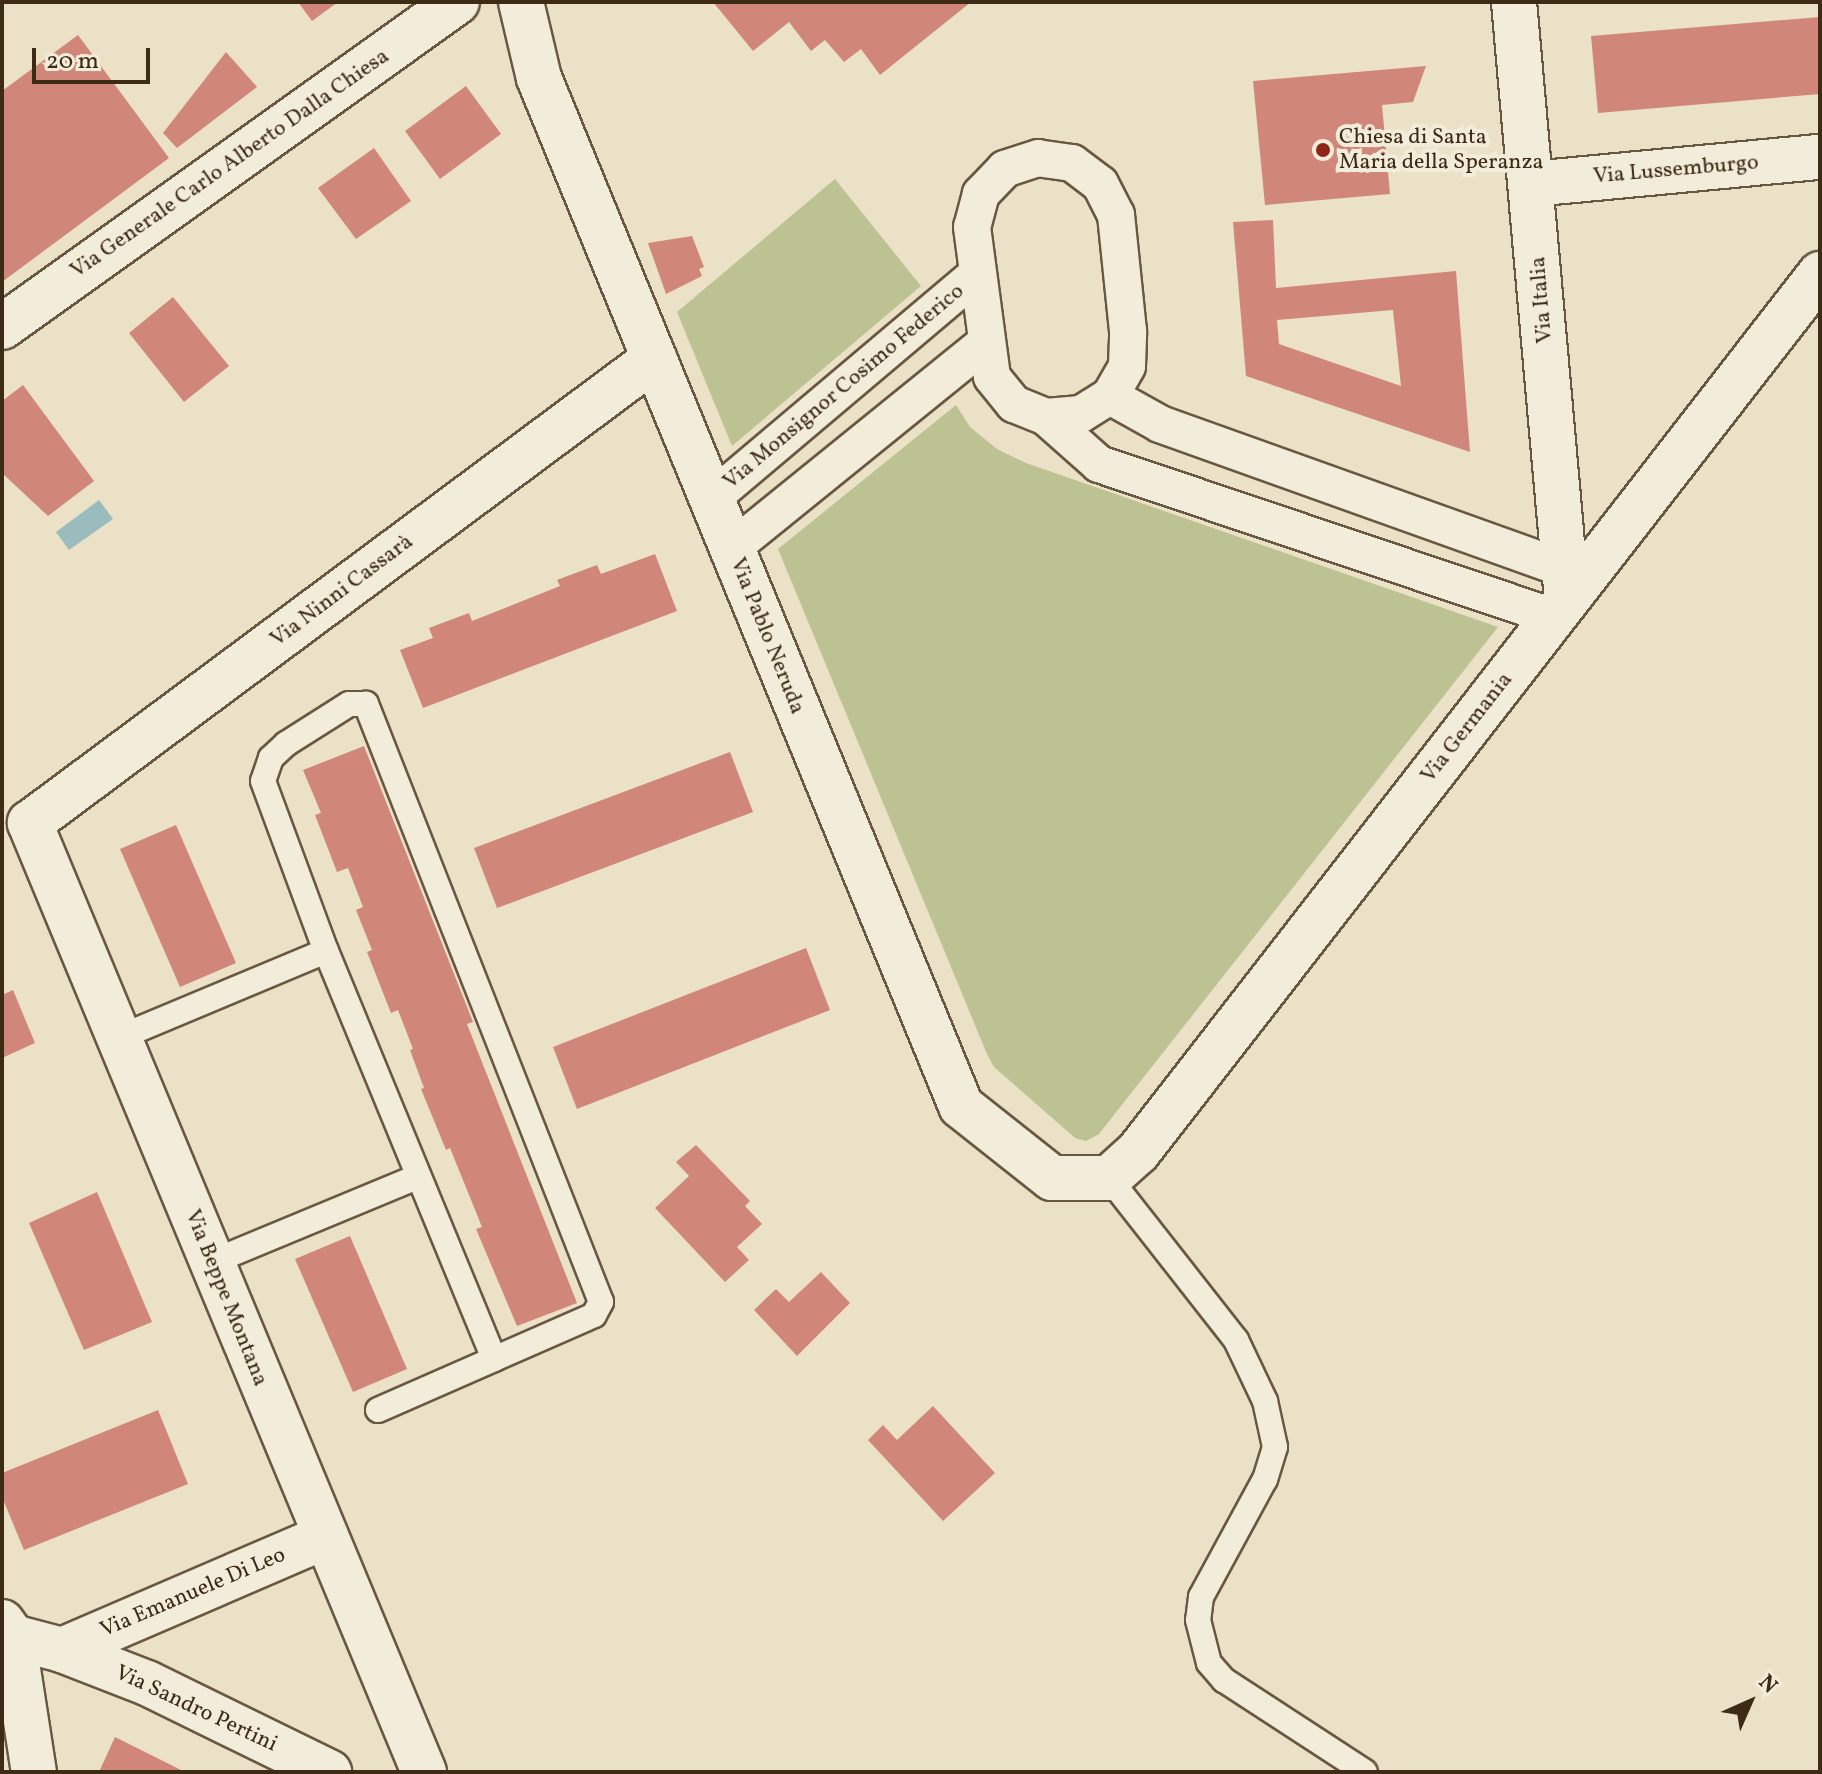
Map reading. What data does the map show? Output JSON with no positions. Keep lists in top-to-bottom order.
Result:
{
  "streets": {
    "street": [
      "Via Generale Carlo Alberto Dalla Chiesa",
      "Via Lussemburgo",
      "Via Italia",
      "Via Monsignor Cosimo Federico",
      "Via Ninni Cassarà",
      "Via Pablo Neruda",
      "Via Germania",
      "Via Beppe Montana",
      "Via Emanuele Di Leo",
      "Via Sandro Pertini"
    ]
  },
  "crossings": [
    ["Via Lussemburgo", "Via Italia"],
    ["Via Italia", "Via Germania"],
    ["Via Monsignor Cosimo Federico", "Via Pablo Neruda"],
    ["Via Ninni Cassarà", "Via Pablo Neruda"],
    ["Via Ninni Cassarà", "Via Beppe Montana"],
    ["Via Pablo Neruda", "Via Germania"],
    ["Via Beppe Montana", "Via Emanuele Di Leo"],
    ["Via Emanuele Di Leo", "Via Sandro Pertini"]
  ],
  "places": ["Chiesa di Santa Maria della Speranza"],
  "scale_bar": "20 m",
  "north": "top right"
}
